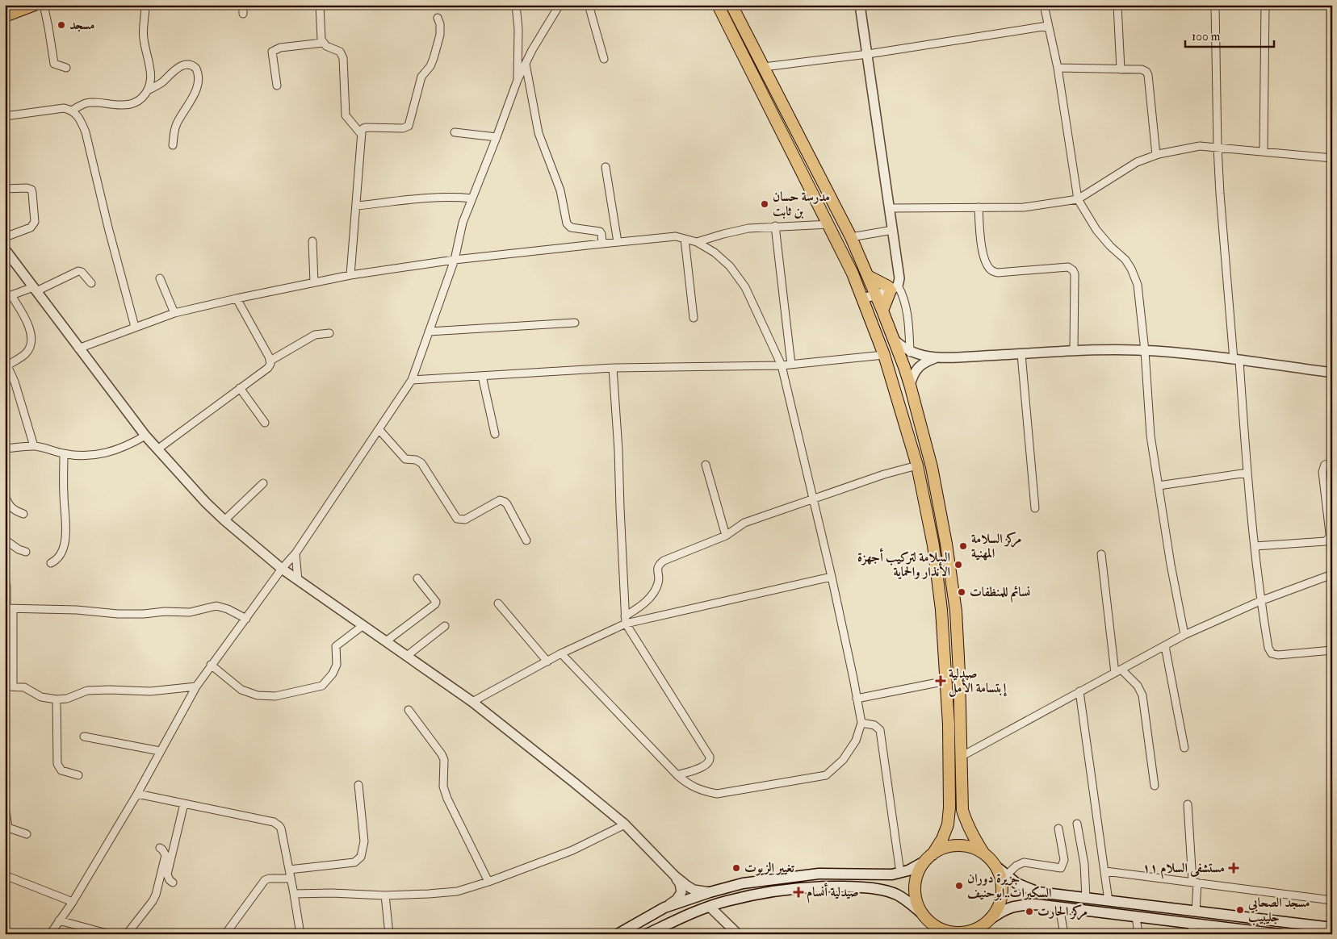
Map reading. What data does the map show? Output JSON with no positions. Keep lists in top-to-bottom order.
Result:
{
  "places": {
    "other": [
      "مسجد",
      "مدرسة حسان بن ثابت",
      "مركز السلامة المهنية",
      "السلامة لتركيب أجهزة الأنذار والحماية",
      "نسائم للمنظفات",
      "تغيير الزيوت",
      "جزيرة دوران السكيرات..ابوحنيف",
      "مسجد الصحابي جليبيب",
      "مركز الحارت"
    ],
    "health": ["صيدلية إبتسامة الأمل", "مستشفى السلام ١١", "صيدلية أنسام"]
  },
  "scale_bar": "100 m"
}
